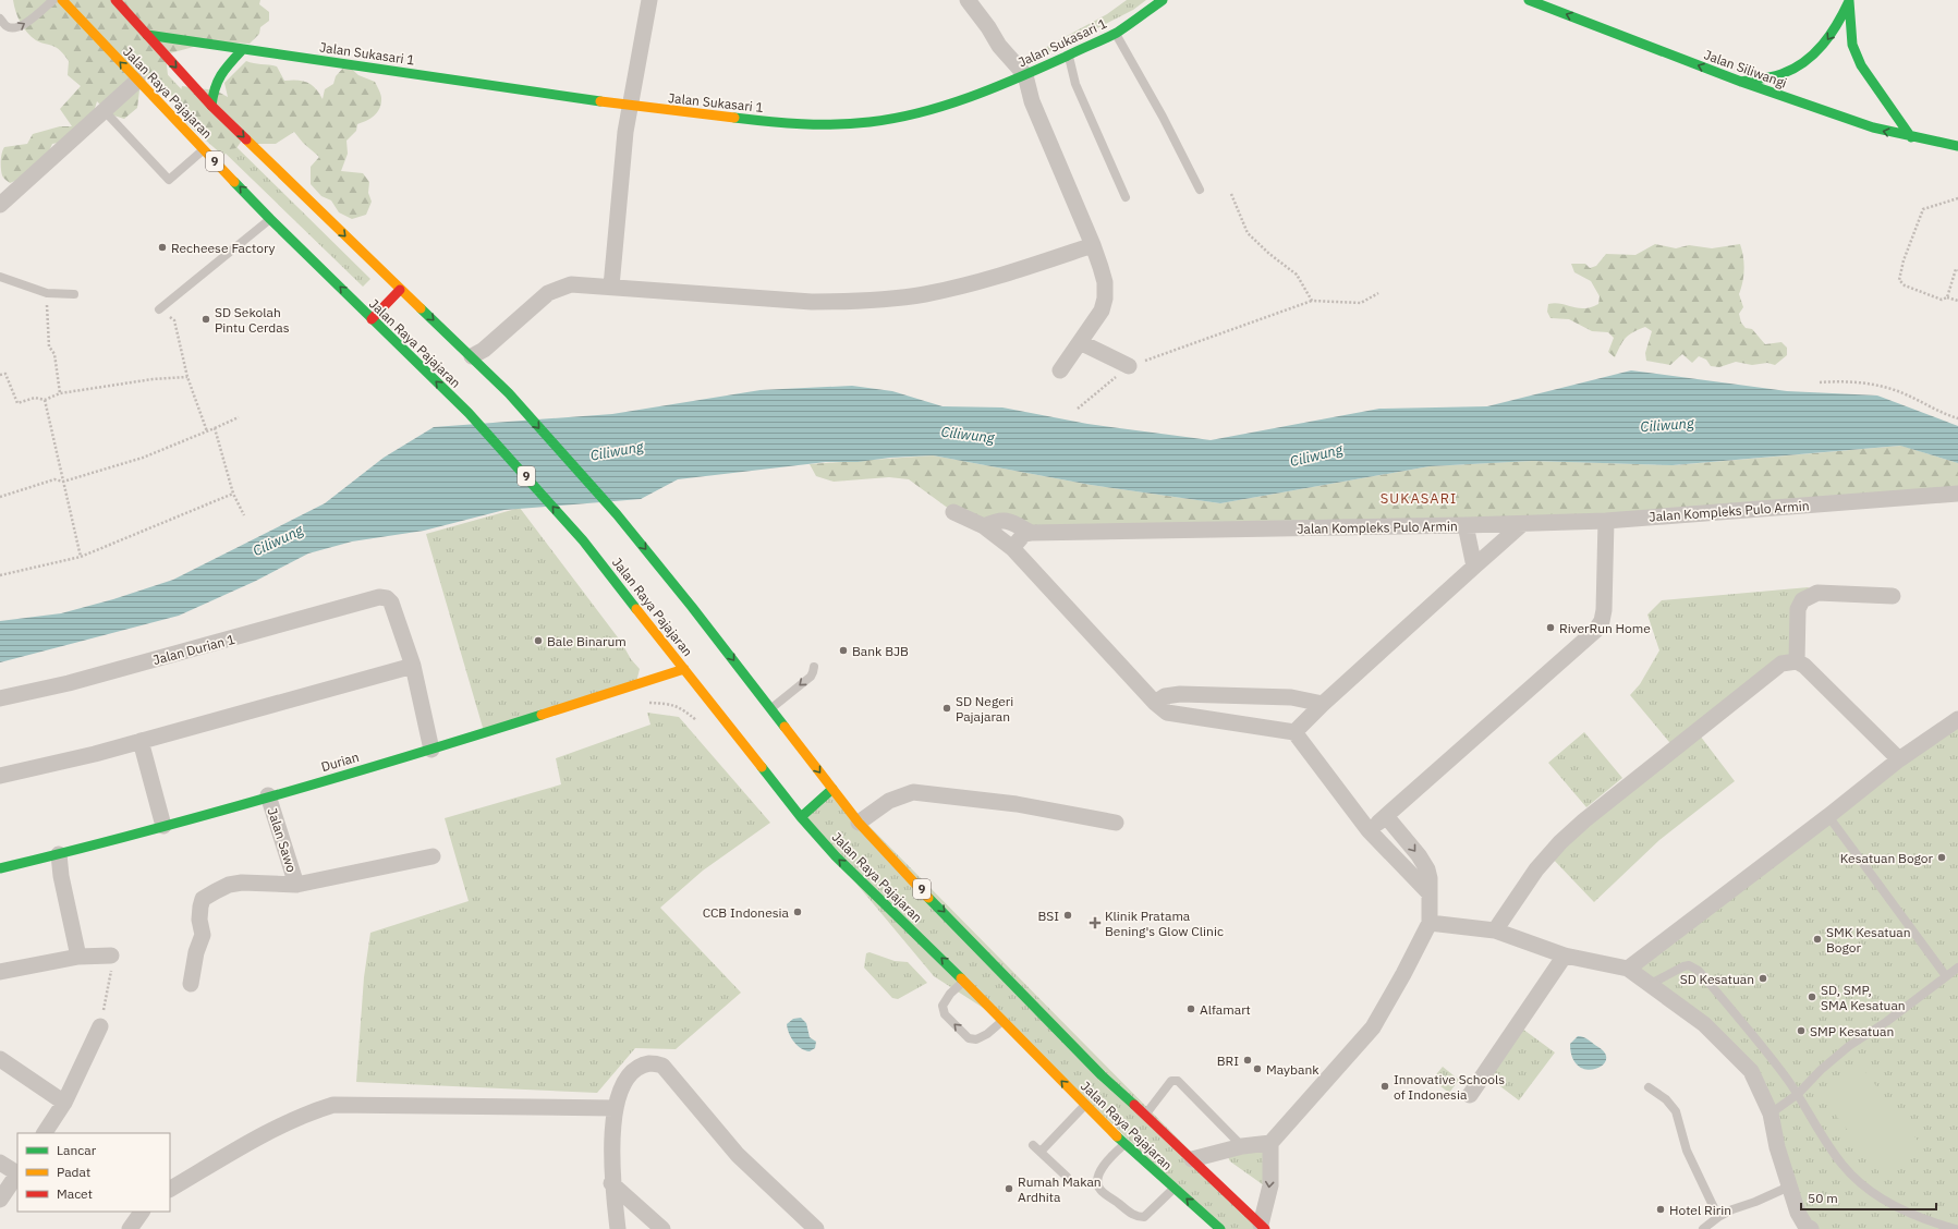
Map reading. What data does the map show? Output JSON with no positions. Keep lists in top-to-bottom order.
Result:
{
  "streets": {
    "main road": [
      "Jalan Sukasari 1",
      "Jalan Siliwangi",
      "Jalan Raya Pajajaran",
      "9",
      "Durian"
    ],
    "street": ["Jalan Kompleks Pulo Armin", "Jalan Durian 1", "Jalan Sawo"]
  },
  "crossings": [
    ["Jalan Sukasari 1", "Jalan Raya Pajajaran"],
    ["Jalan Raya Pajajaran", "Durian"],
    ["Durian", "Jalan Sawo"]
  ],
  "one_way": ["Jalan Siliwangi"],
  "districts": ["SUKASARI"],
  "water": ["Ciliwung"],
  "places": {
    "other": [
      "Recheese Factory",
      "SD Sekolah Pintu Cerdas",
      "RiverRun Home",
      "Bale Binarum",
      "Bank BJB",
      "SD Negeri Pajajaran",
      "Kesatuan Bogor",
      "CCB Indonesia",
      "BSI",
      "SMK Kesatuan Bogor",
      "SD Kesatuan",
      "SD, SMP, SMA Kesatuan",
      "Alfamart",
      "SMP Kesatuan",
      "BRI",
      "Maybank",
      "Innovative Schools of Indonesia",
      "Rumah Makan Ardhita",
      "Hotel Ririn"
    ],
    "health": ["Klinik Pratama Bening's Glow Clinic"]
  },
  "legend": ["Lancar", "Padat", "Macet"],
  "scale_bar": "50 m"
}
